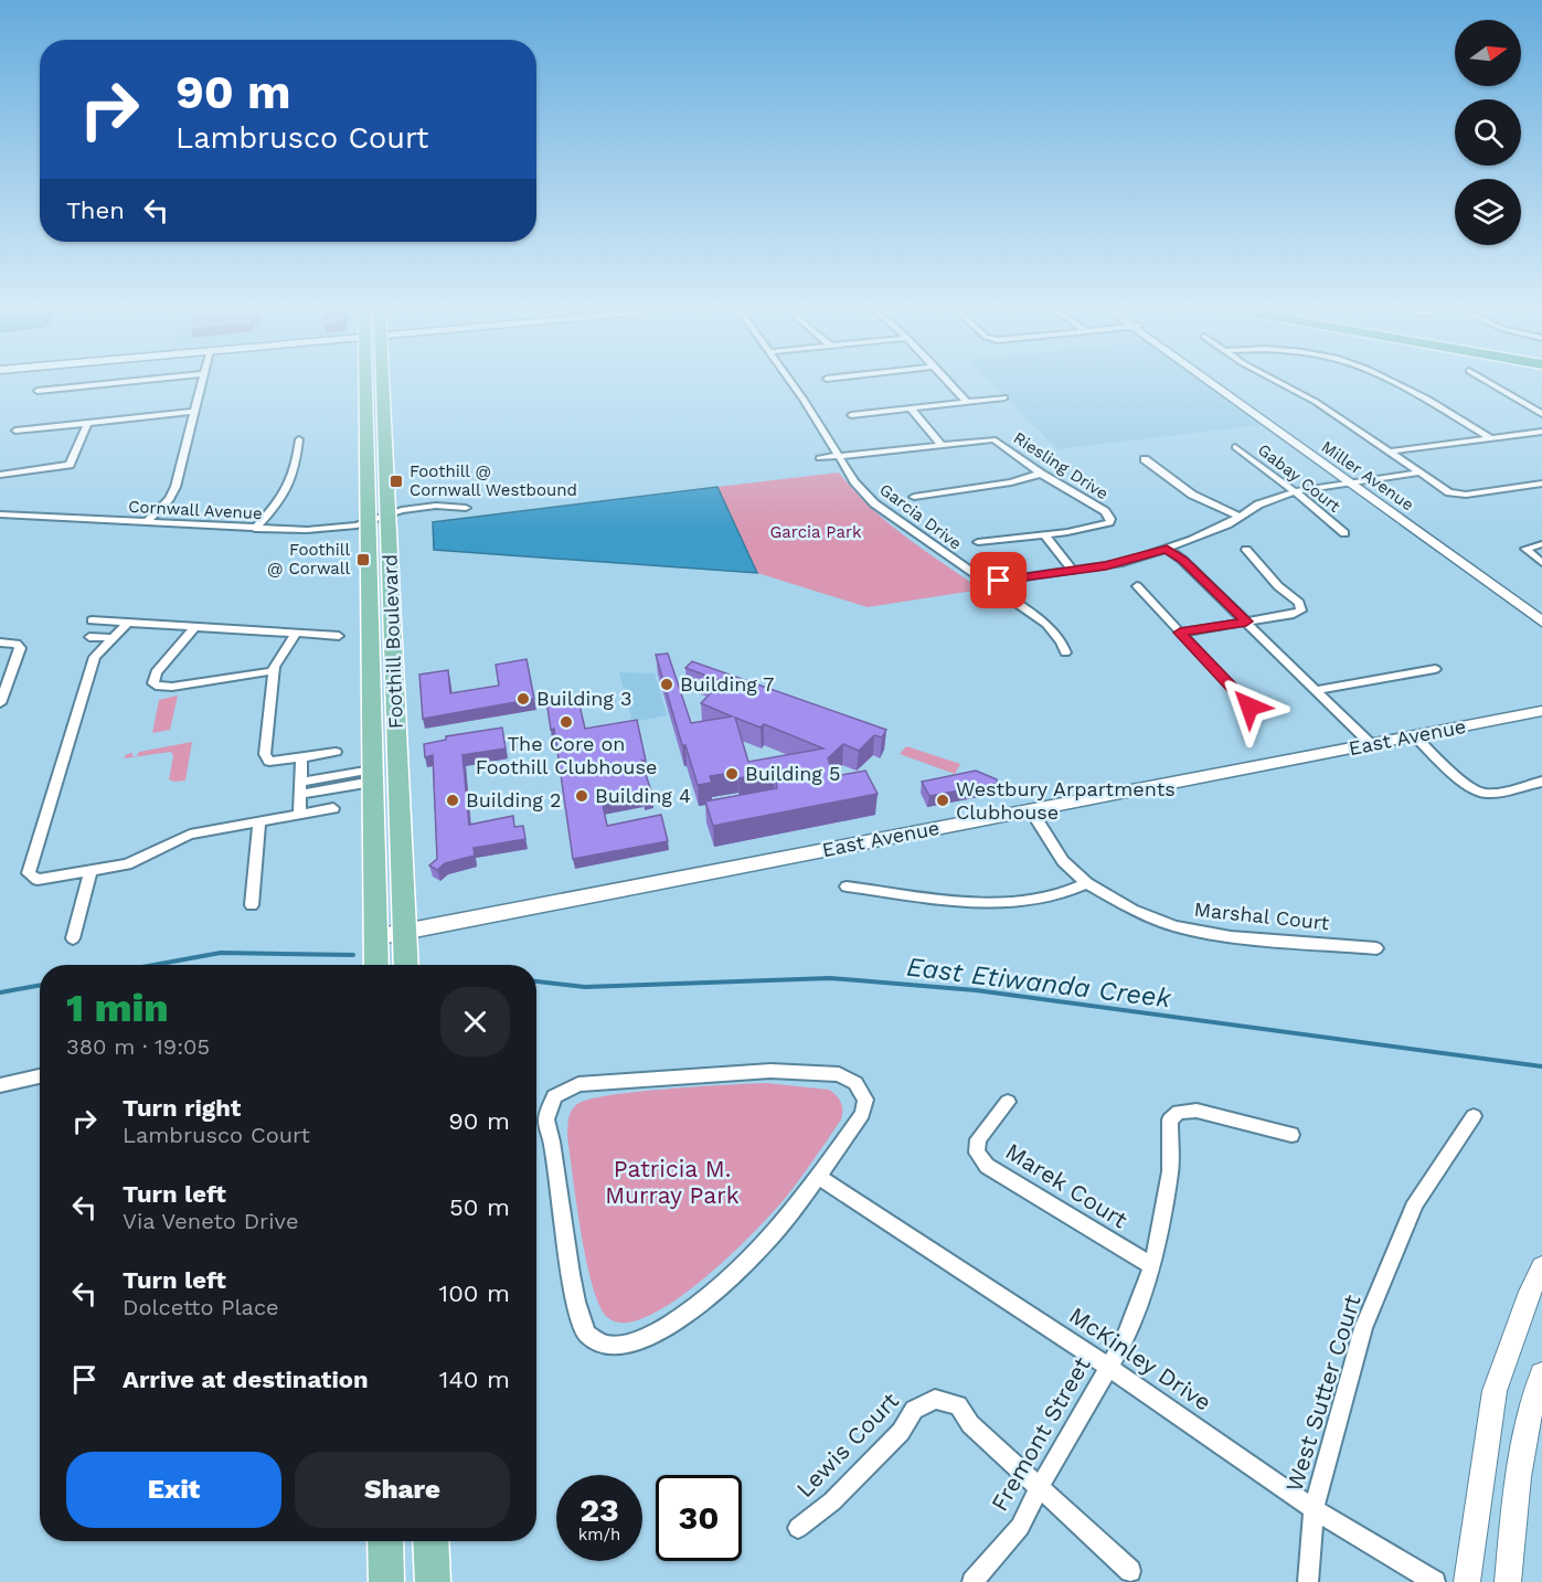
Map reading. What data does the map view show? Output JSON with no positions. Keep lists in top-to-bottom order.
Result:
{
  "streets": {
    "main road": ["Miller Avenue", "Foothill Boulevard", "East Avenue"],
    "street": [
      "Riesling Drive",
      "Gabay Court",
      "Cornwall Avenue",
      "Garcia Drive",
      "Marshal Court",
      "Marek Court",
      "McKinley Drive",
      "West Sutter Court",
      "Fremont Street",
      "Lewis Court"
    ]
  },
  "crossings": [
    ["Cornwall Avenue", "Foothill Boulevard"],
    ["Foothill Boulevard", "East Avenue"],
    ["East Avenue", "Marshal Court"],
    ["Marek Court", "Fremont Street"],
    ["McKinley Drive", "West Sutter Court"],
    ["McKinley Drive", "Fremont Street"],
    ["Fremont Street", "Lewis Court"]
  ],
  "water": ["East Etiwanda Creek"],
  "parks": ["Garcia Park", "Patricia M. Murray Park"],
  "places": {
    "transit": ["Foothill @ Cornwall Westbound", "Foothill @ Corwall"],
    "other": [
      "Building 7",
      "Building 3",
      "The Core on Foothill Clubhouse",
      "Building 5",
      "Building 4",
      "Building 2",
      "Westbury Arpartments Clubhouse"
    ]
  },
  "north": "right",
  "page": {
    "turn": ["90 m", "Lambrusco Court"],
    "then": "Then",
    "heading": ["1 min", "380 m · 19:05"],
    "list": [
      {
        "name": "Turn right",
        "note": "Lambrusco Court",
        "value": "90 m"
      },
      {
        "name": "Turn left",
        "note": "Via Veneto Drive",
        "value": "50 m"
      },
      {
        "name": "Turn left",
        "note": "Dolcetto Place",
        "value": "100 m"
      },
      {
        "name": "Arrive at destination",
        "value": "140 m"
      }
    ],
    "buttons": ["Exit", "Share"],
    "speed": "23 km/h",
    "limit": "30"
  }
}
